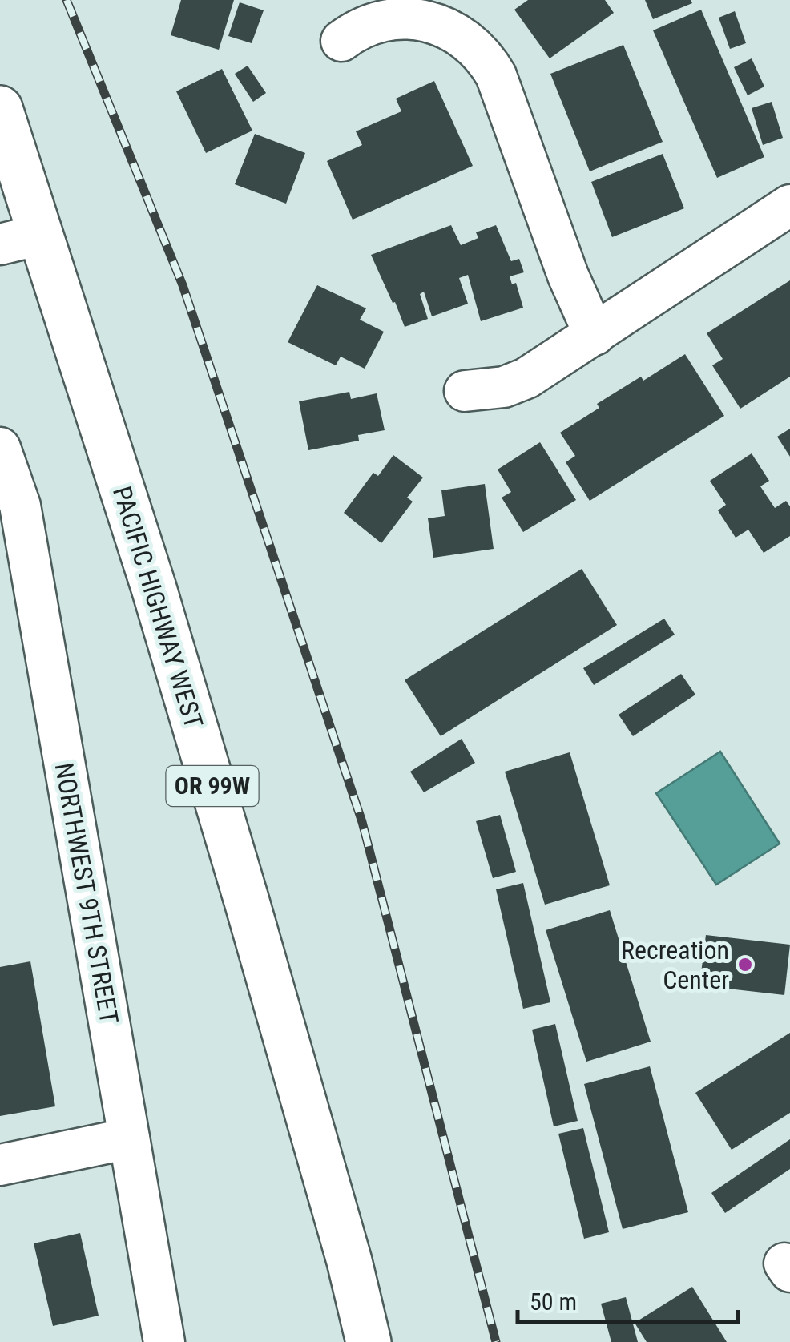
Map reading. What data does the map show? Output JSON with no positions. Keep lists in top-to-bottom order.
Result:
{
  "streets": {
    "highway": ["PACIFIC HIGHWAY WEST", "OR 99W"],
    "street": ["NORTHWEST 9TH STREET"]
  },
  "places": ["Recreation Center"],
  "scale_bar": "50 m"
}
